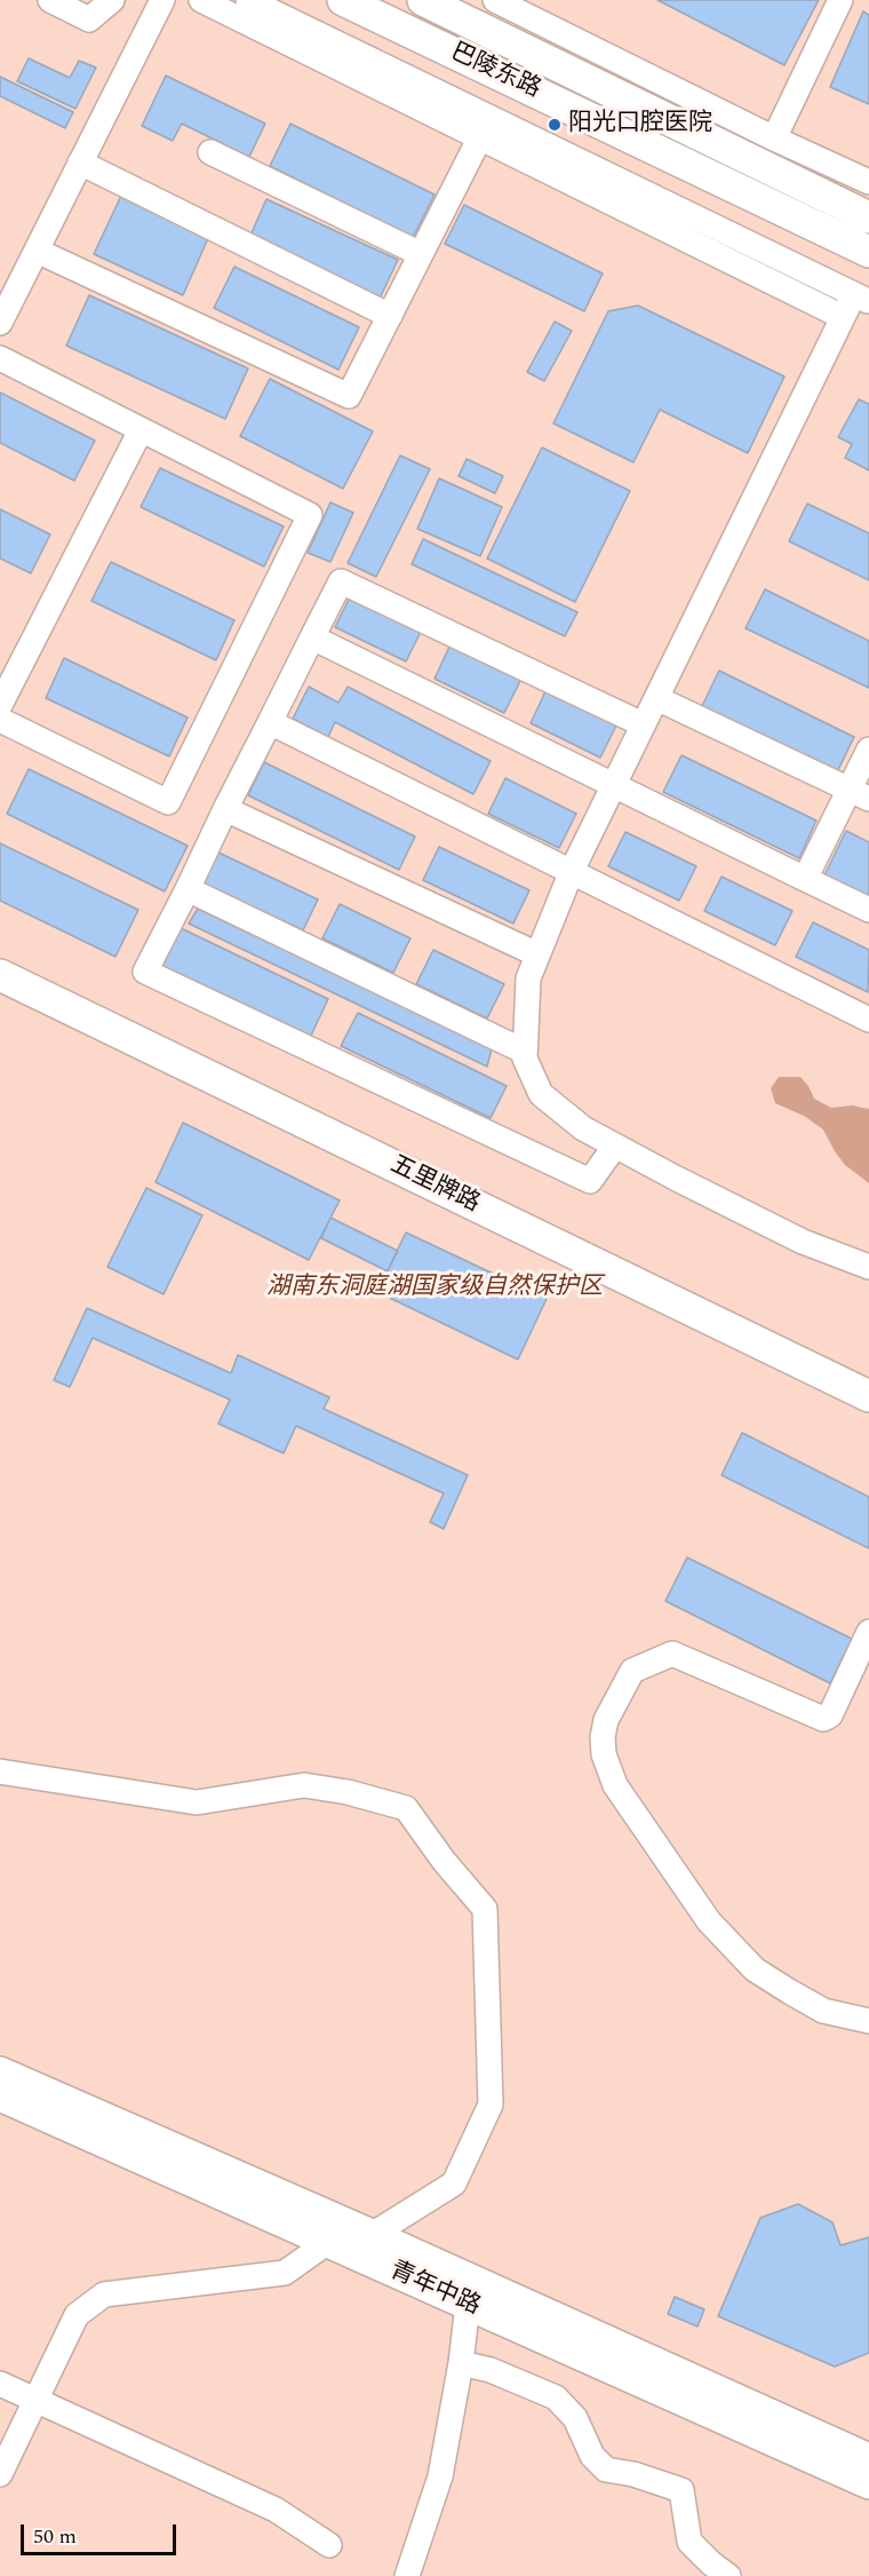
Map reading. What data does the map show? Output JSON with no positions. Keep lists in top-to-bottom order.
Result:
{
  "streets": {
    "main road": ["巴陵东路", "五里牌路", "青年中路"]
  },
  "parks": ["湖南东洞庭湖国家级自然保护区"],
  "places": ["阳光口腔医院"],
  "scale_bar": "50 m"
}
